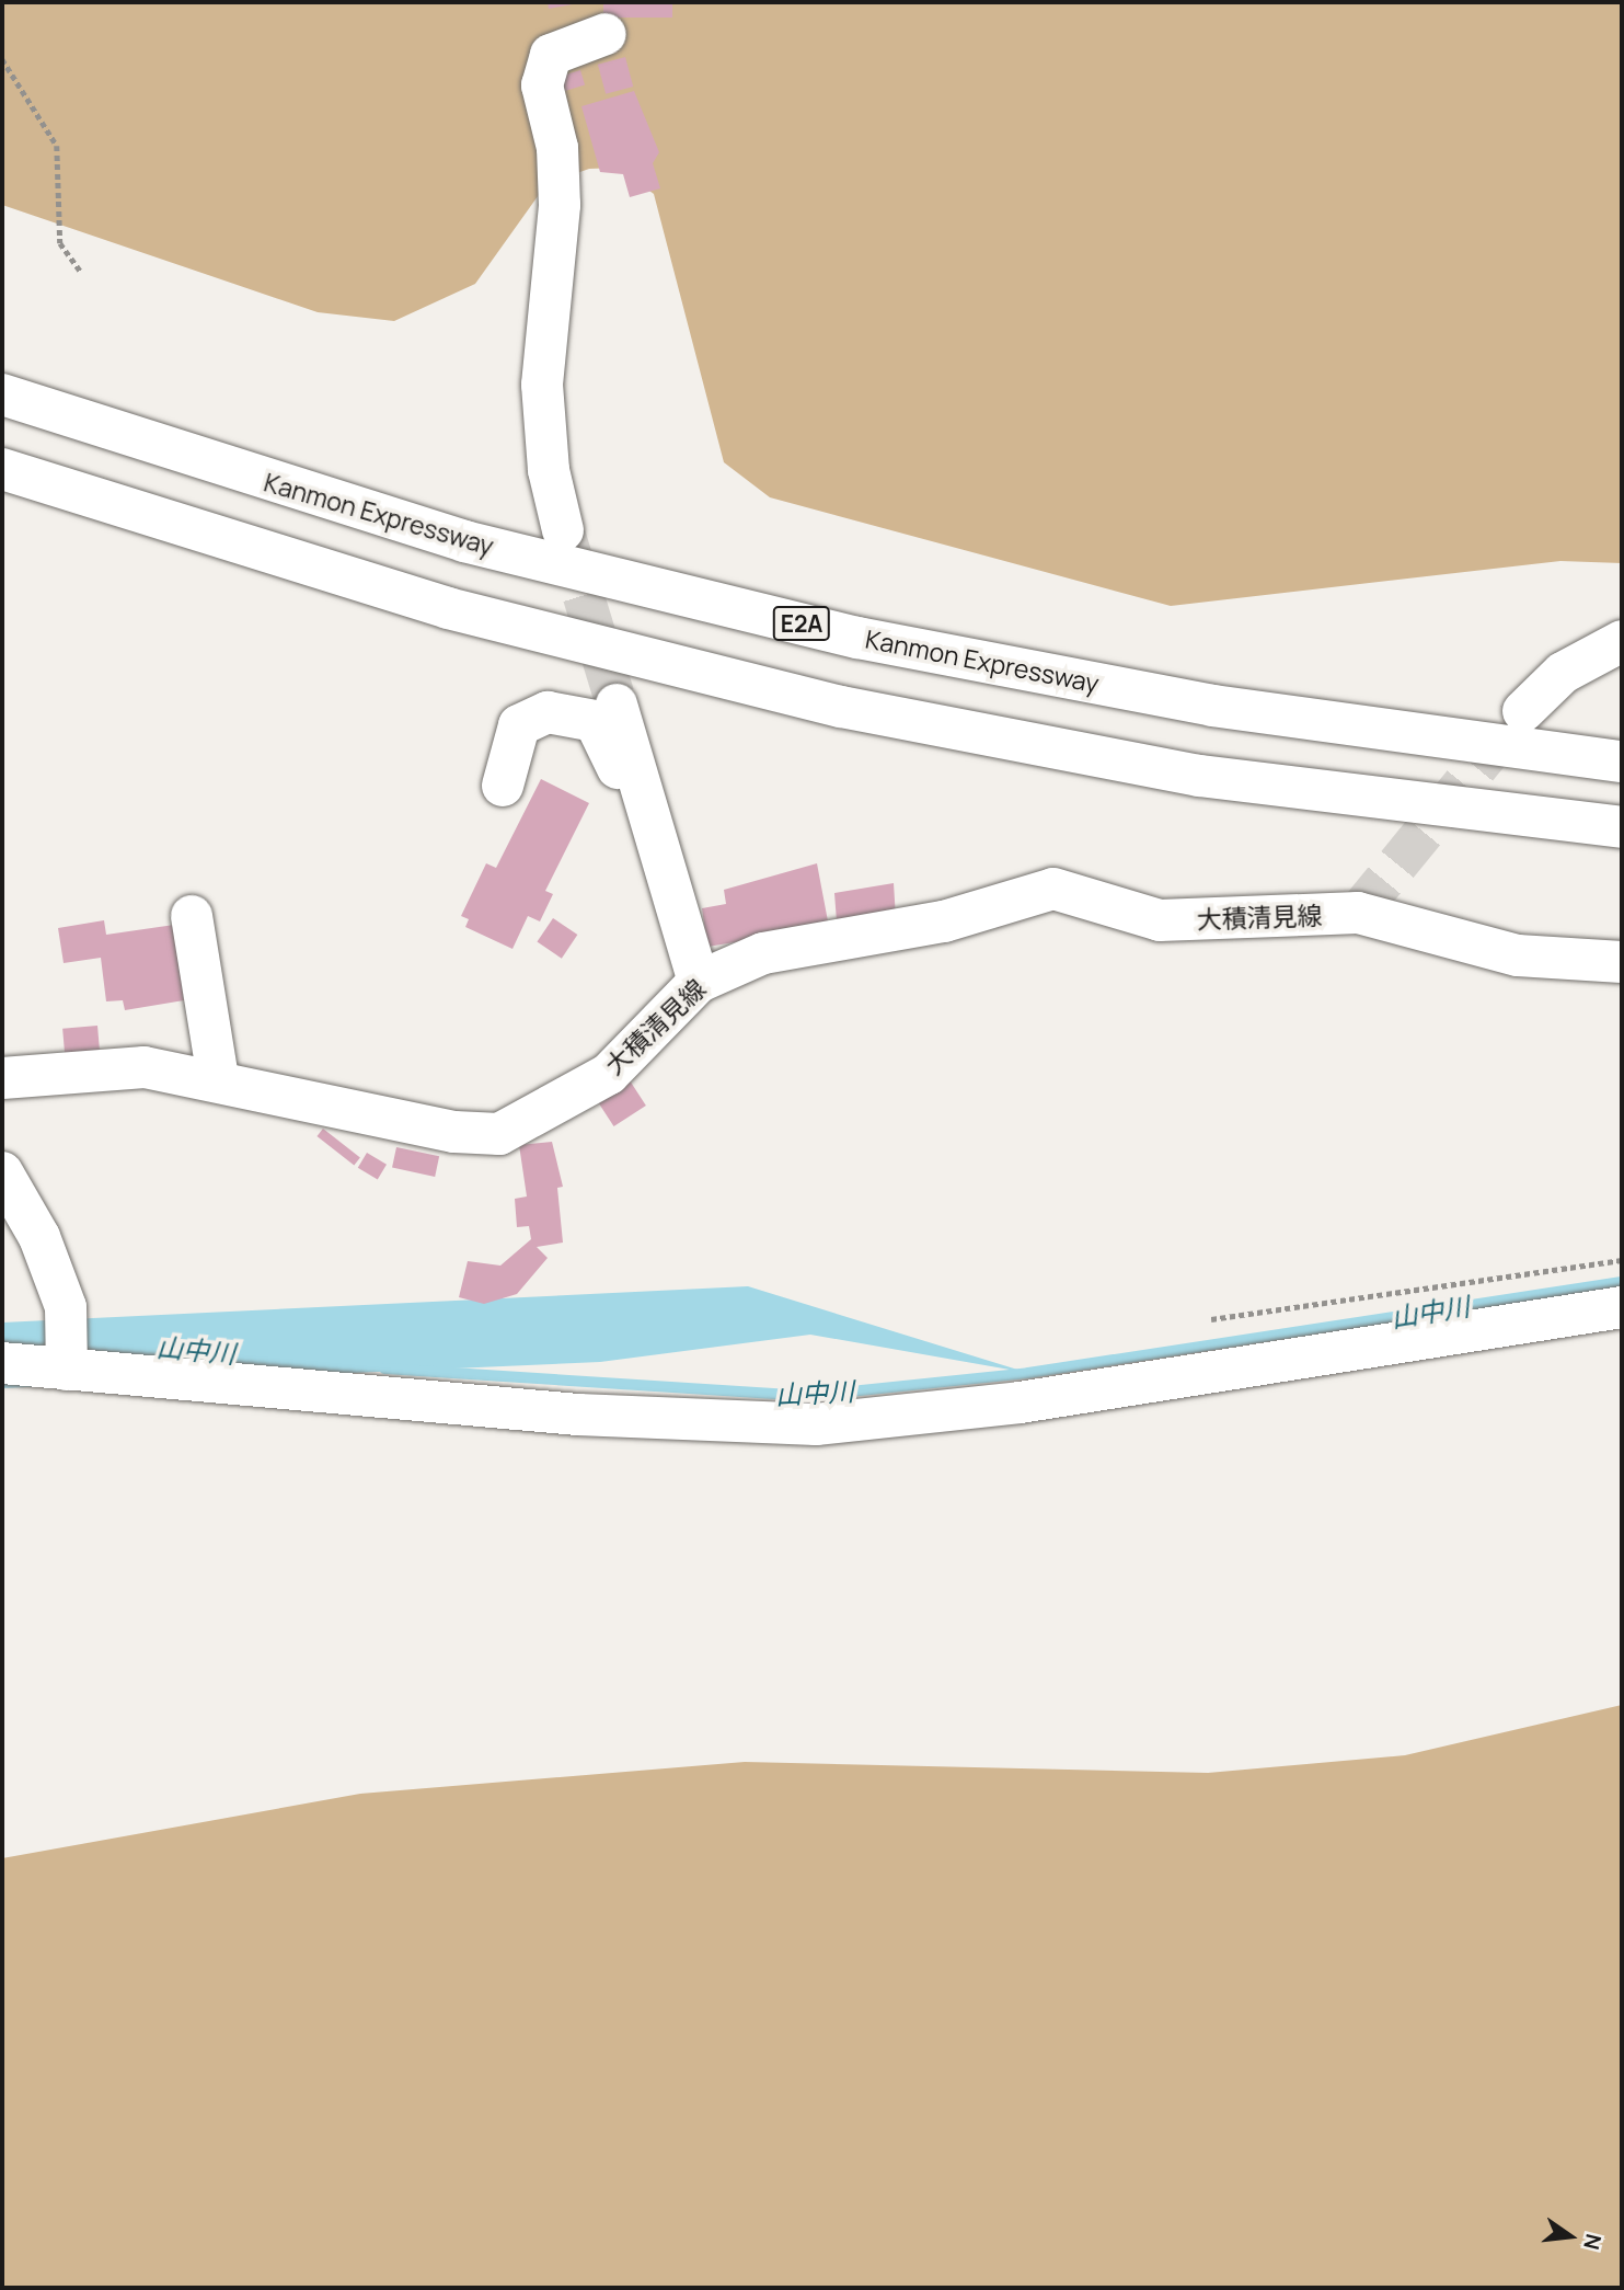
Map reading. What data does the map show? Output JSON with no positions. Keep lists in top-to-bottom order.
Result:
{
  "streets": {
    "main road": ["Kanmon Expressway", "E2A", "大積清見線"]
  },
  "water": ["山中川"],
  "north": "right"
}
